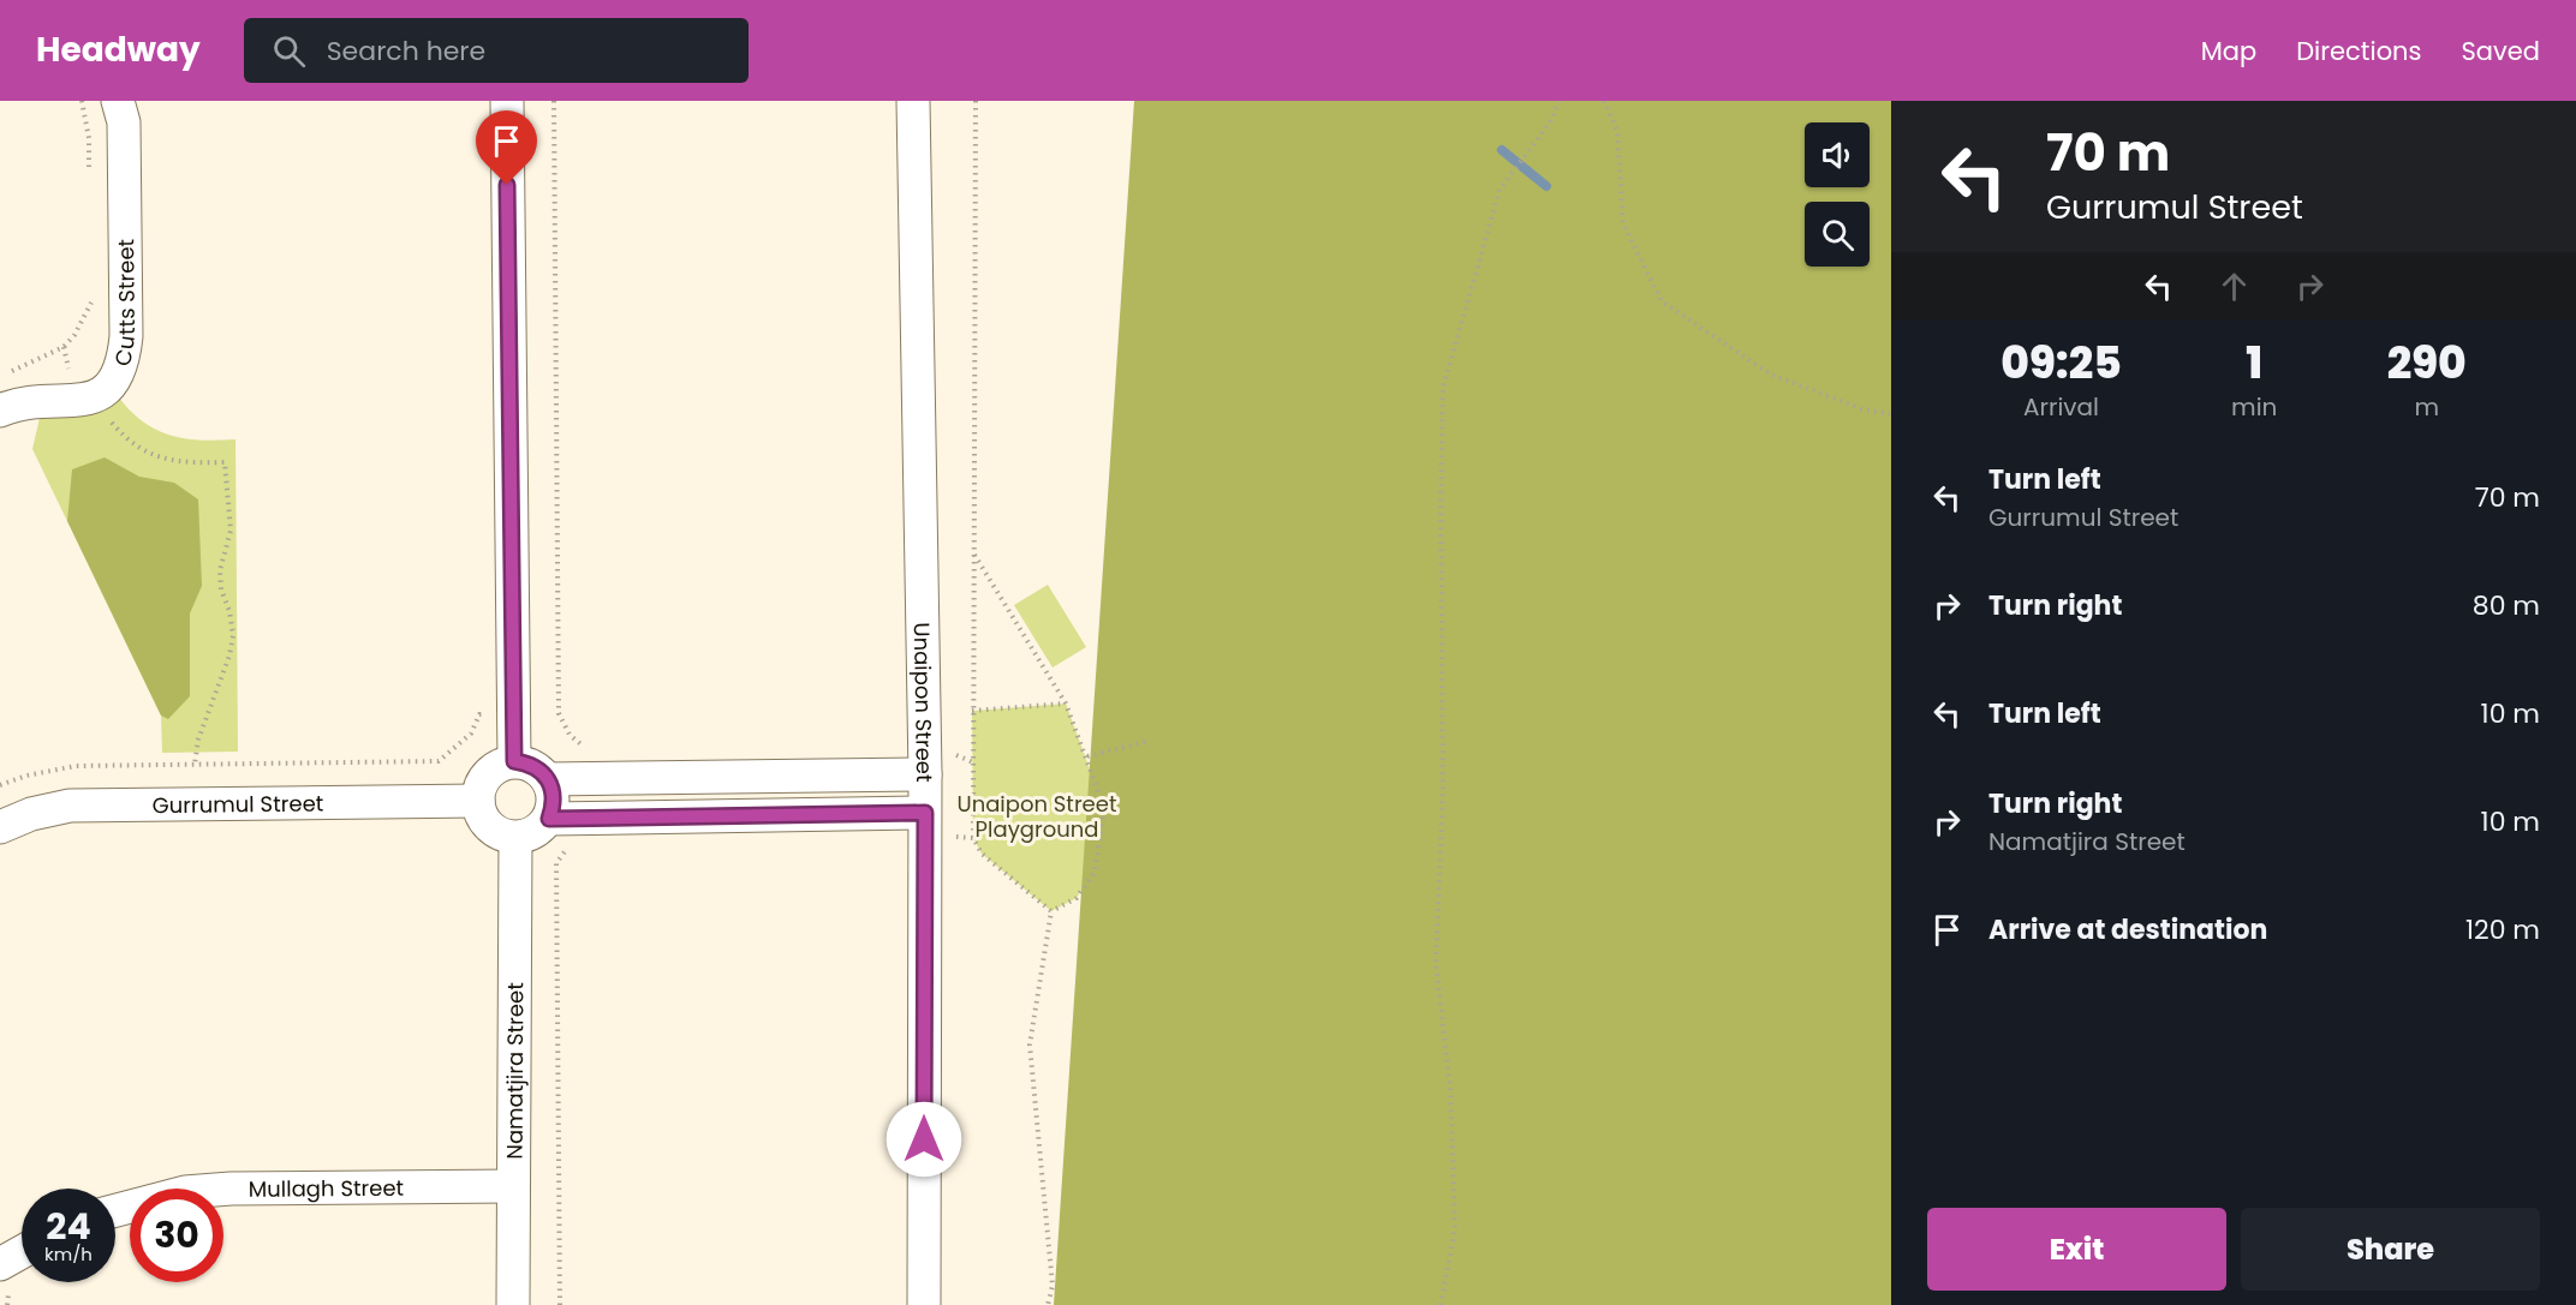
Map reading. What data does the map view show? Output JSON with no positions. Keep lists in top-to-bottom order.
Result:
{
  "streets": {
    "street": [
      "Cutts Street",
      "Unaipon Street",
      "Gurrumul Street",
      "Namatjira Street",
      "Mullagh Street"
    ]
  },
  "crossings": [
    ["Gurrumul Street", "Namatjira Street"],
    ["Namatjira Street", "Mullagh Street"]
  ],
  "parks": ["Unaipon Street Playground"],
  "page": {
    "header": "Headway",
    "search": "Search here",
    "nav": ["Map", "Directions", "Saved"],
    "turn": ["70 m", "Gurrumul Street"],
    "eta": [
      "09:25",
      "Arrival",
      "1",
      "min",
      "290",
      "m"
    ],
    "list": [
      {
        "name": "Turn left",
        "note": "Gurrumul Street",
        "value": "70 m"
      },
      {
        "name": "Turn right",
        "value": "80 m"
      },
      {
        "name": "Turn left",
        "value": "10 m"
      },
      {
        "name": "Turn right",
        "note": "Namatjira Street",
        "value": "10 m"
      },
      {
        "name": "Arrive at destination",
        "value": "120 m"
      }
    ],
    "speed": "24 km/h",
    "limit": "30",
    "buttons": ["Exit", "Share"]
  }
}
